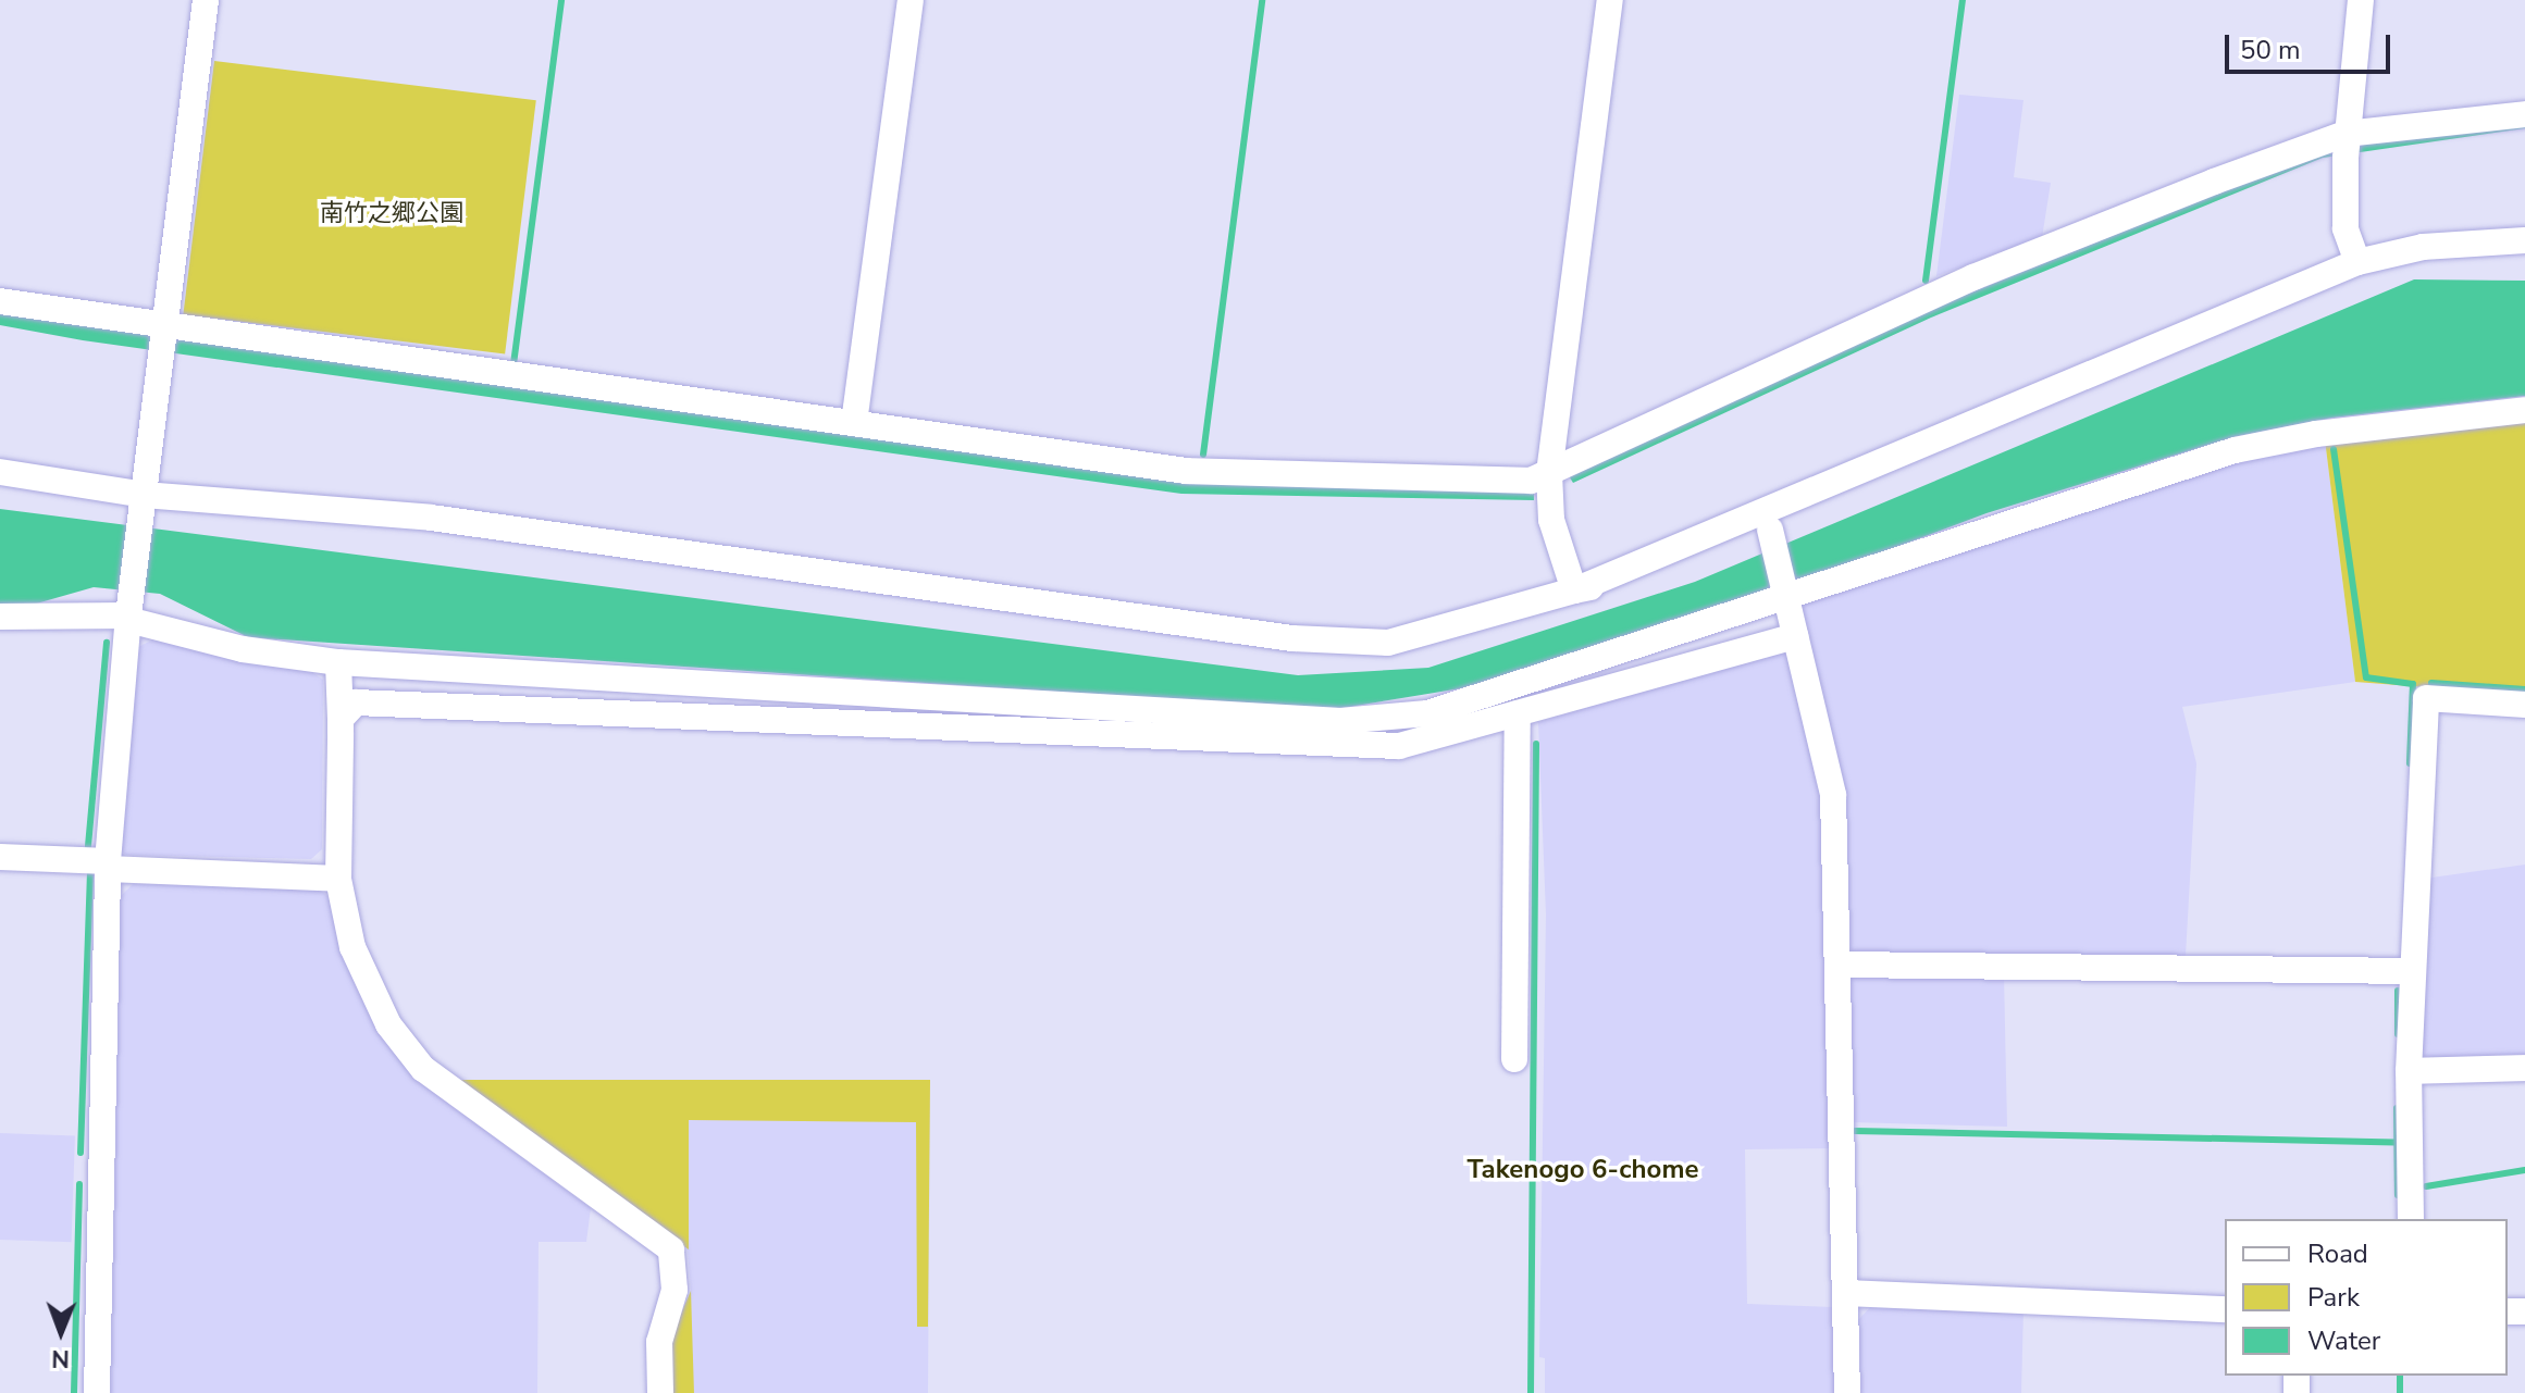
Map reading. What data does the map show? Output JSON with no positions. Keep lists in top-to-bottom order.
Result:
{
  "districts": ["Takenogo 6-chome"],
  "parks": ["南竹之郷公園"],
  "legend": ["Road", "Park", "Water"],
  "scale_bar": "50 m",
  "north": "bottom"
}
